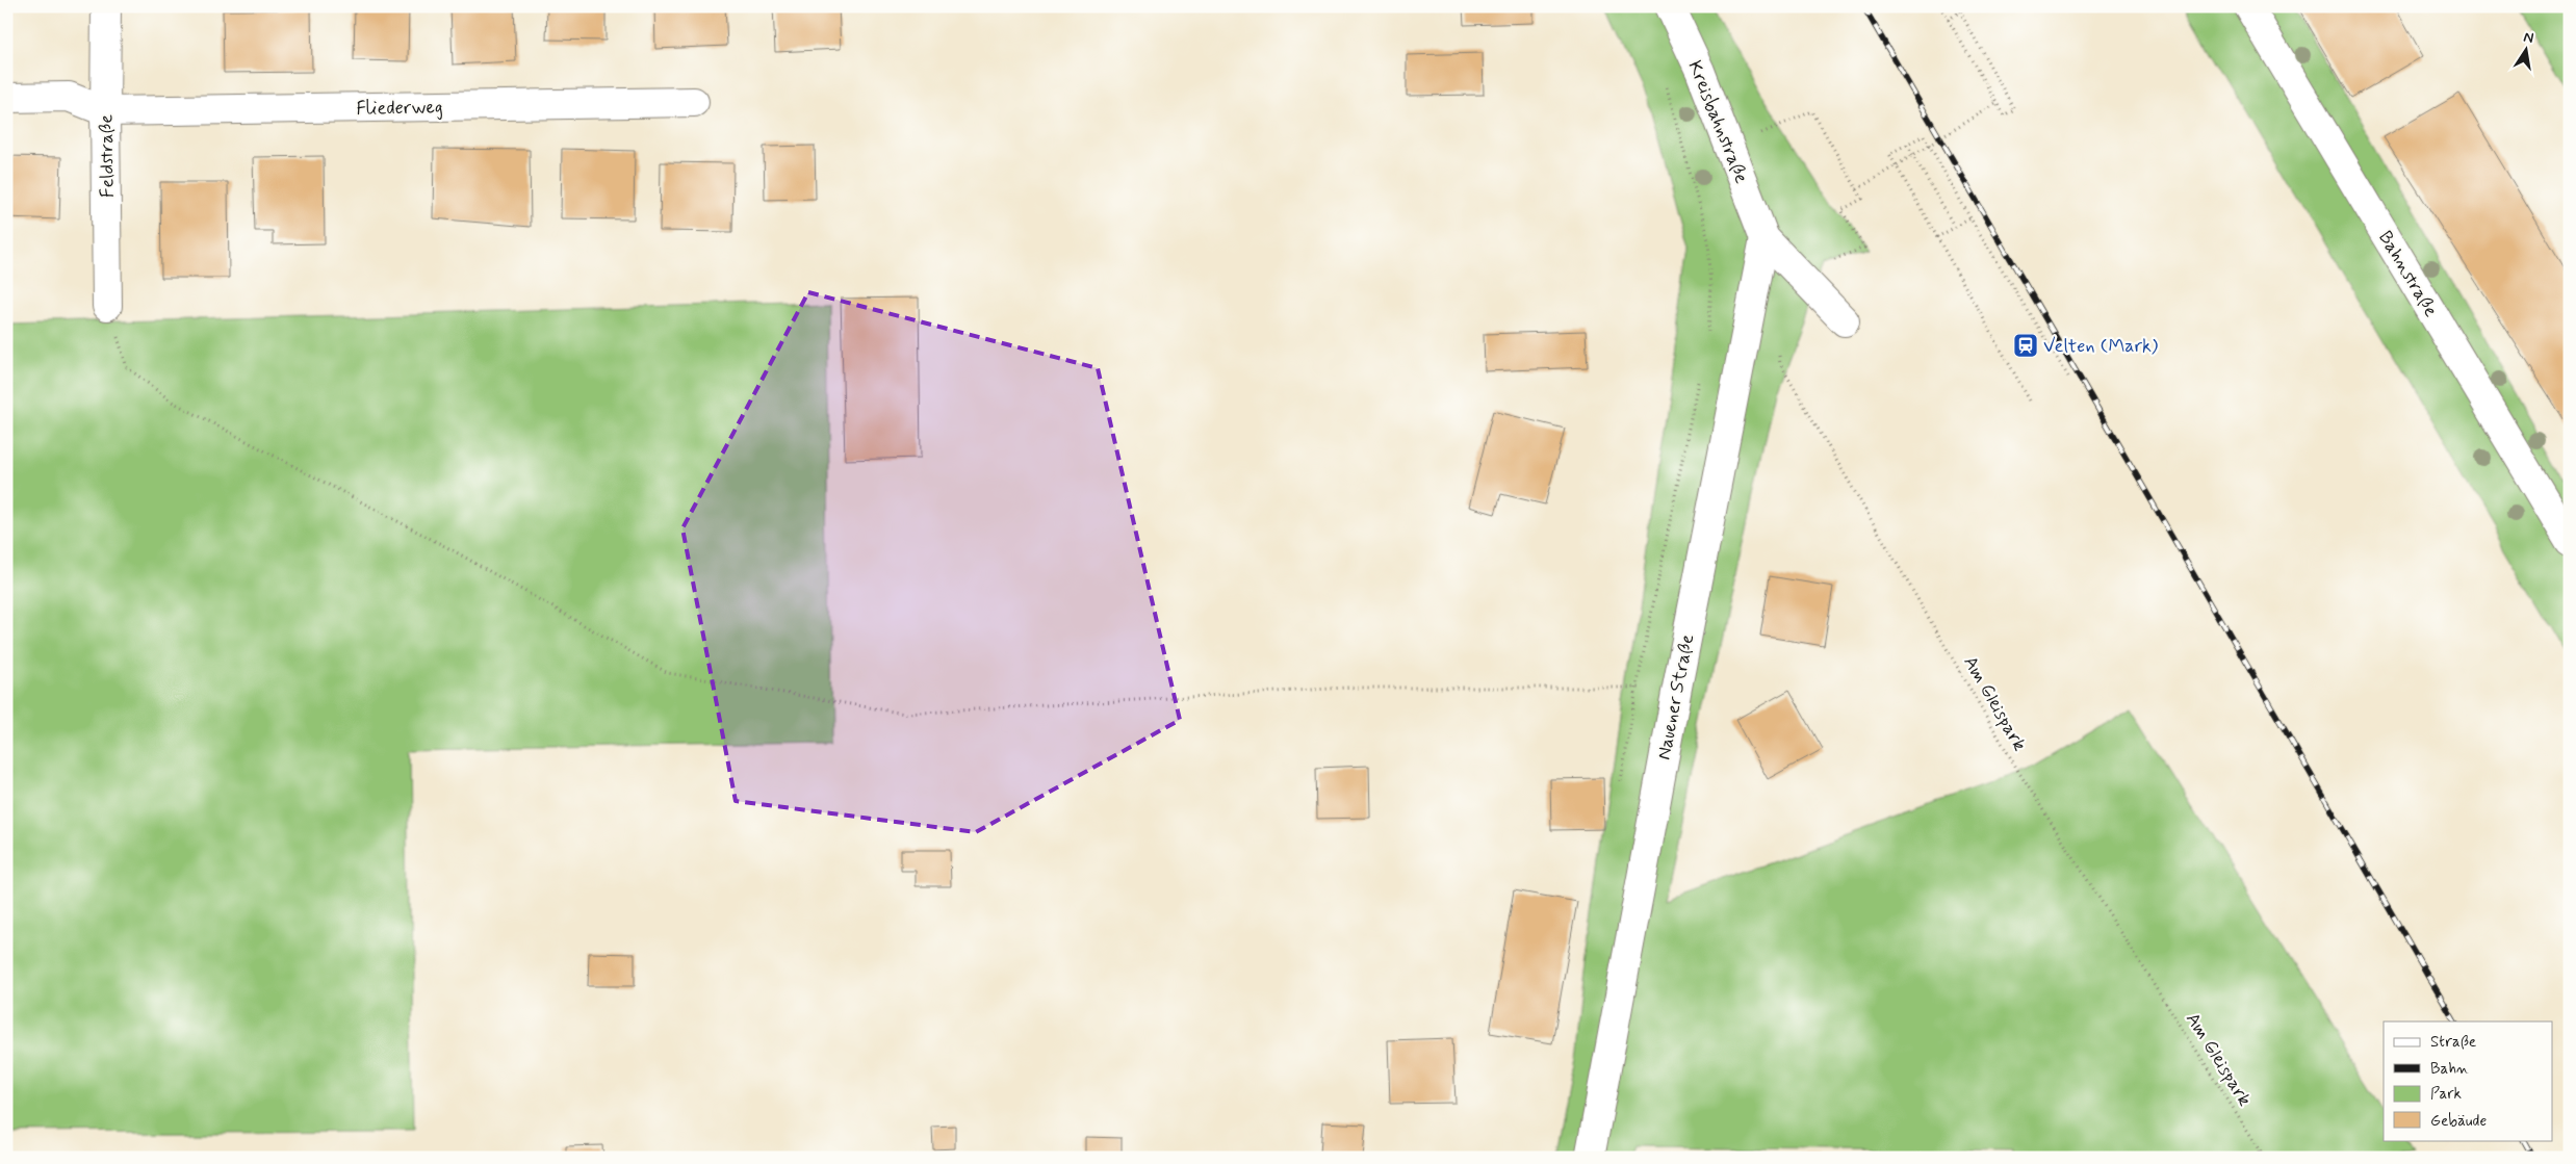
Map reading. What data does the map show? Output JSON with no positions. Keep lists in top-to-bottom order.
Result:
{
  "streets": {
    "street": [
      "Fliederweg",
      "Kreisbahnstraße",
      "Feldstraße",
      "Bahnstraße",
      "Nauener Straße"
    ],
    "path": ["Am Gleispark"]
  },
  "crossings": [
    ["Fliederweg", "Feldstraße"],
    ["Kreisbahnstraße", "Nauener Straße"]
  ],
  "places": {
    "station": ["Velten (Mark)"]
  },
  "legend": [
    "Straße",
    "Bahn",
    "Park",
    "Gebäude"
  ],
  "north": "top"
}
